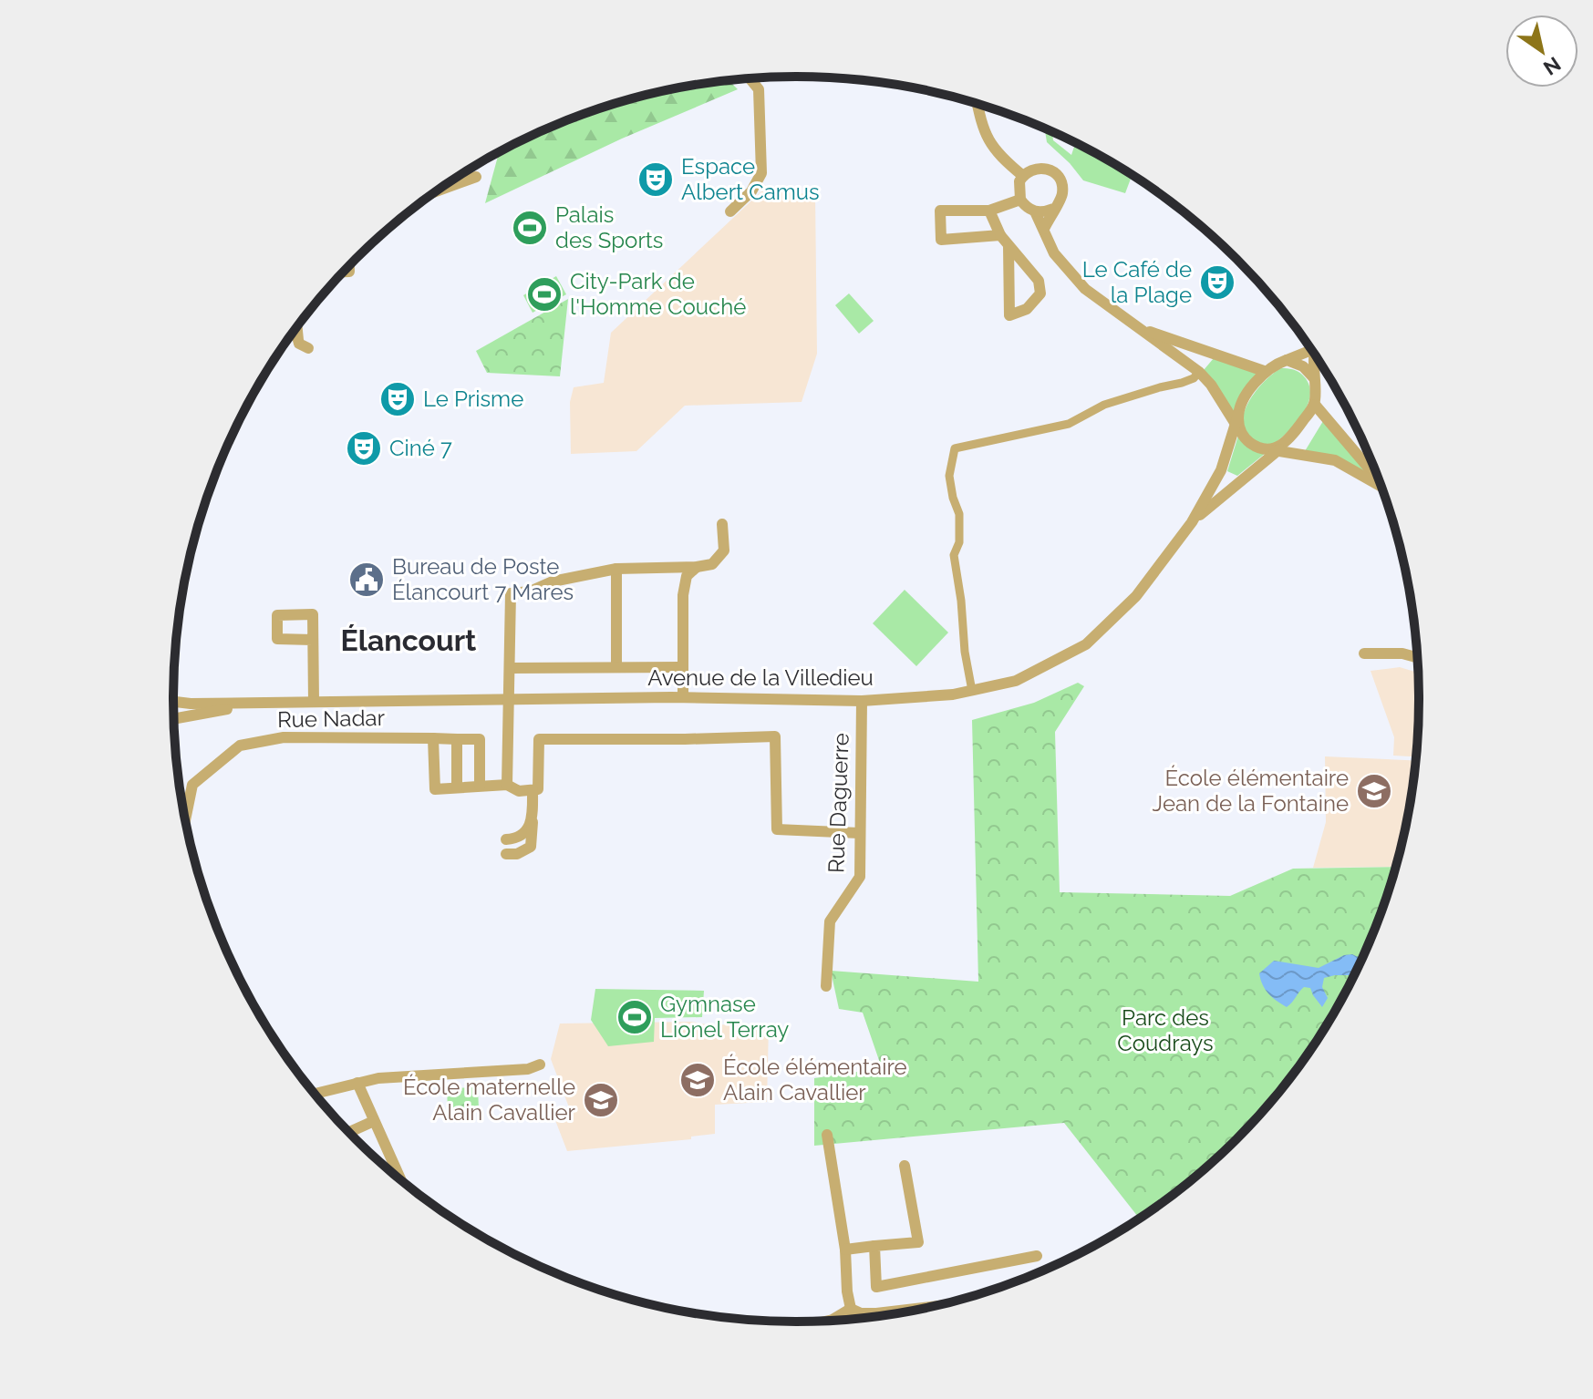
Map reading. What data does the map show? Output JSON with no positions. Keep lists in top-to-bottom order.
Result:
{
  "streets": {
    "street": ["Avenue de la Villedieu", "Rue Nadar", "Rue Daguerre"]
  },
  "crossings": [
    ["Avenue de la Villedieu", "Rue Daguerre"]
  ],
  "districts": ["Élancourt"],
  "parks": ["Parc des Coudrays"],
  "places": {
    "theatre": [
      "Espace Albert Camus",
      "Le Café de la Plage",
      "Le Prisme",
      "Ciné 7"
    ],
    "sports": ["Palais des Sports", "City-Park de l'Homme Couché", "Gymnase Lionel Terray"],
    "public building": ["Bureau de Poste Élancourt 7 Mares"],
    "school or university": ["École élémentaire Jean de la Fontaine", "École élémentaire Alain Cavallier", "École maternelle Alain Cavallier"]
  },
  "north": "bottom right"
}
